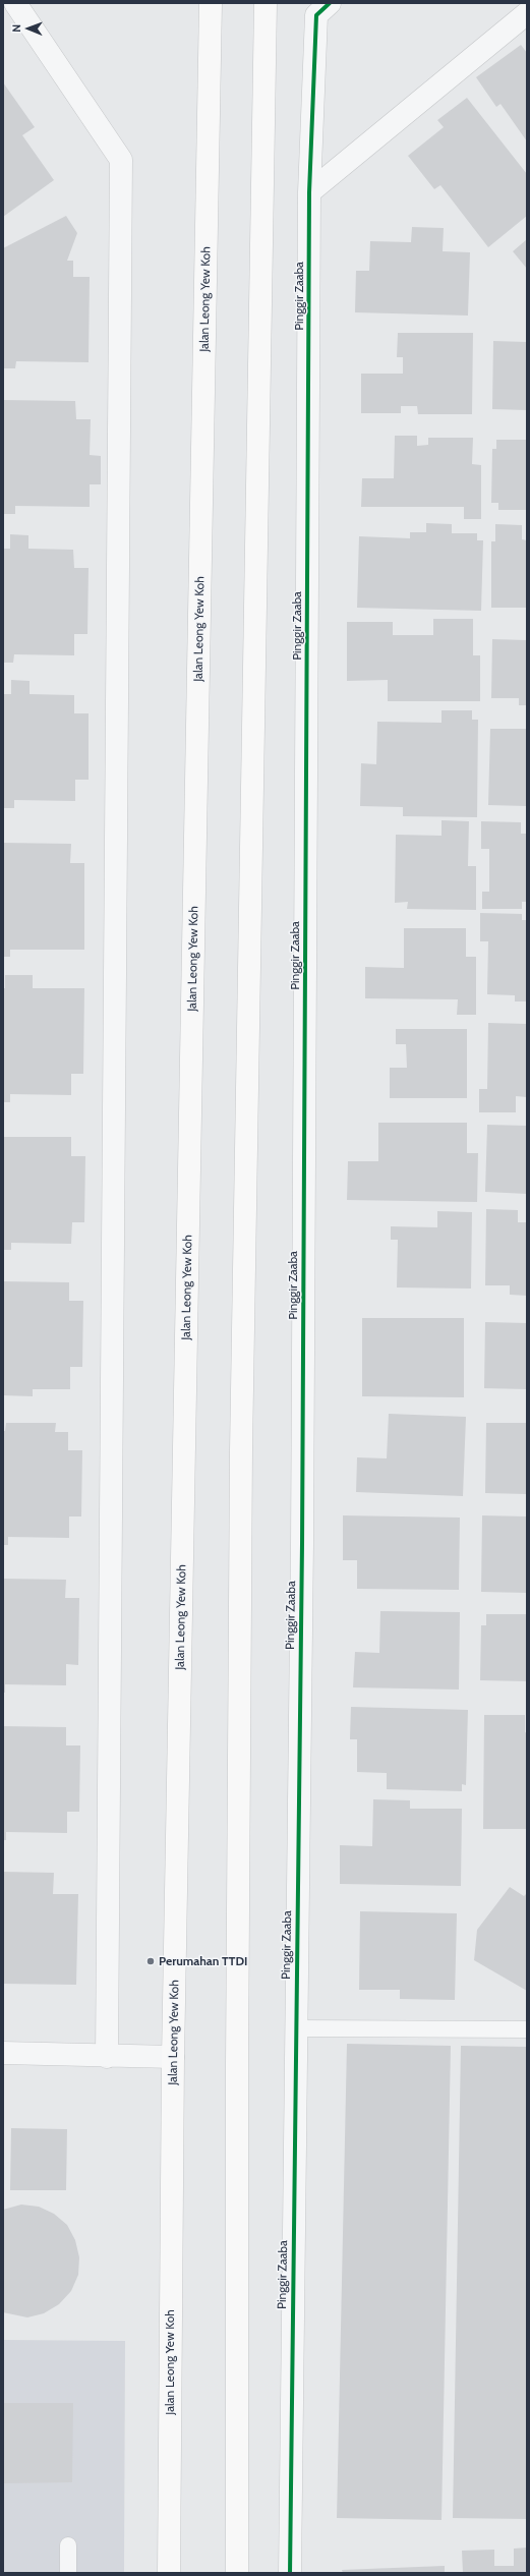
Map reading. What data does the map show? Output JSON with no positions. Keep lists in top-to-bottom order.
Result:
{
  "streets": {
    "street": ["Pinggir Zaaba", "Jalan Leong Yew Koh"]
  },
  "places": ["Perumahan TTDI"],
  "north": "left"
}
